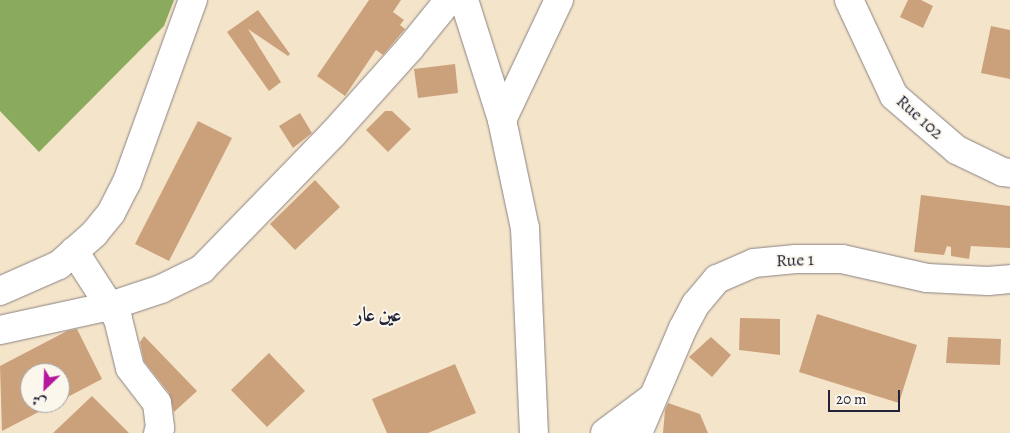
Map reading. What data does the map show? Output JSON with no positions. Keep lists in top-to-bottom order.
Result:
{
  "streets": {
    "street": ["Rue 102", "Rue 1"]
  },
  "districts": ["عين عار"],
  "scale_bar": "20 m",
  "north": "bottom left"
}
